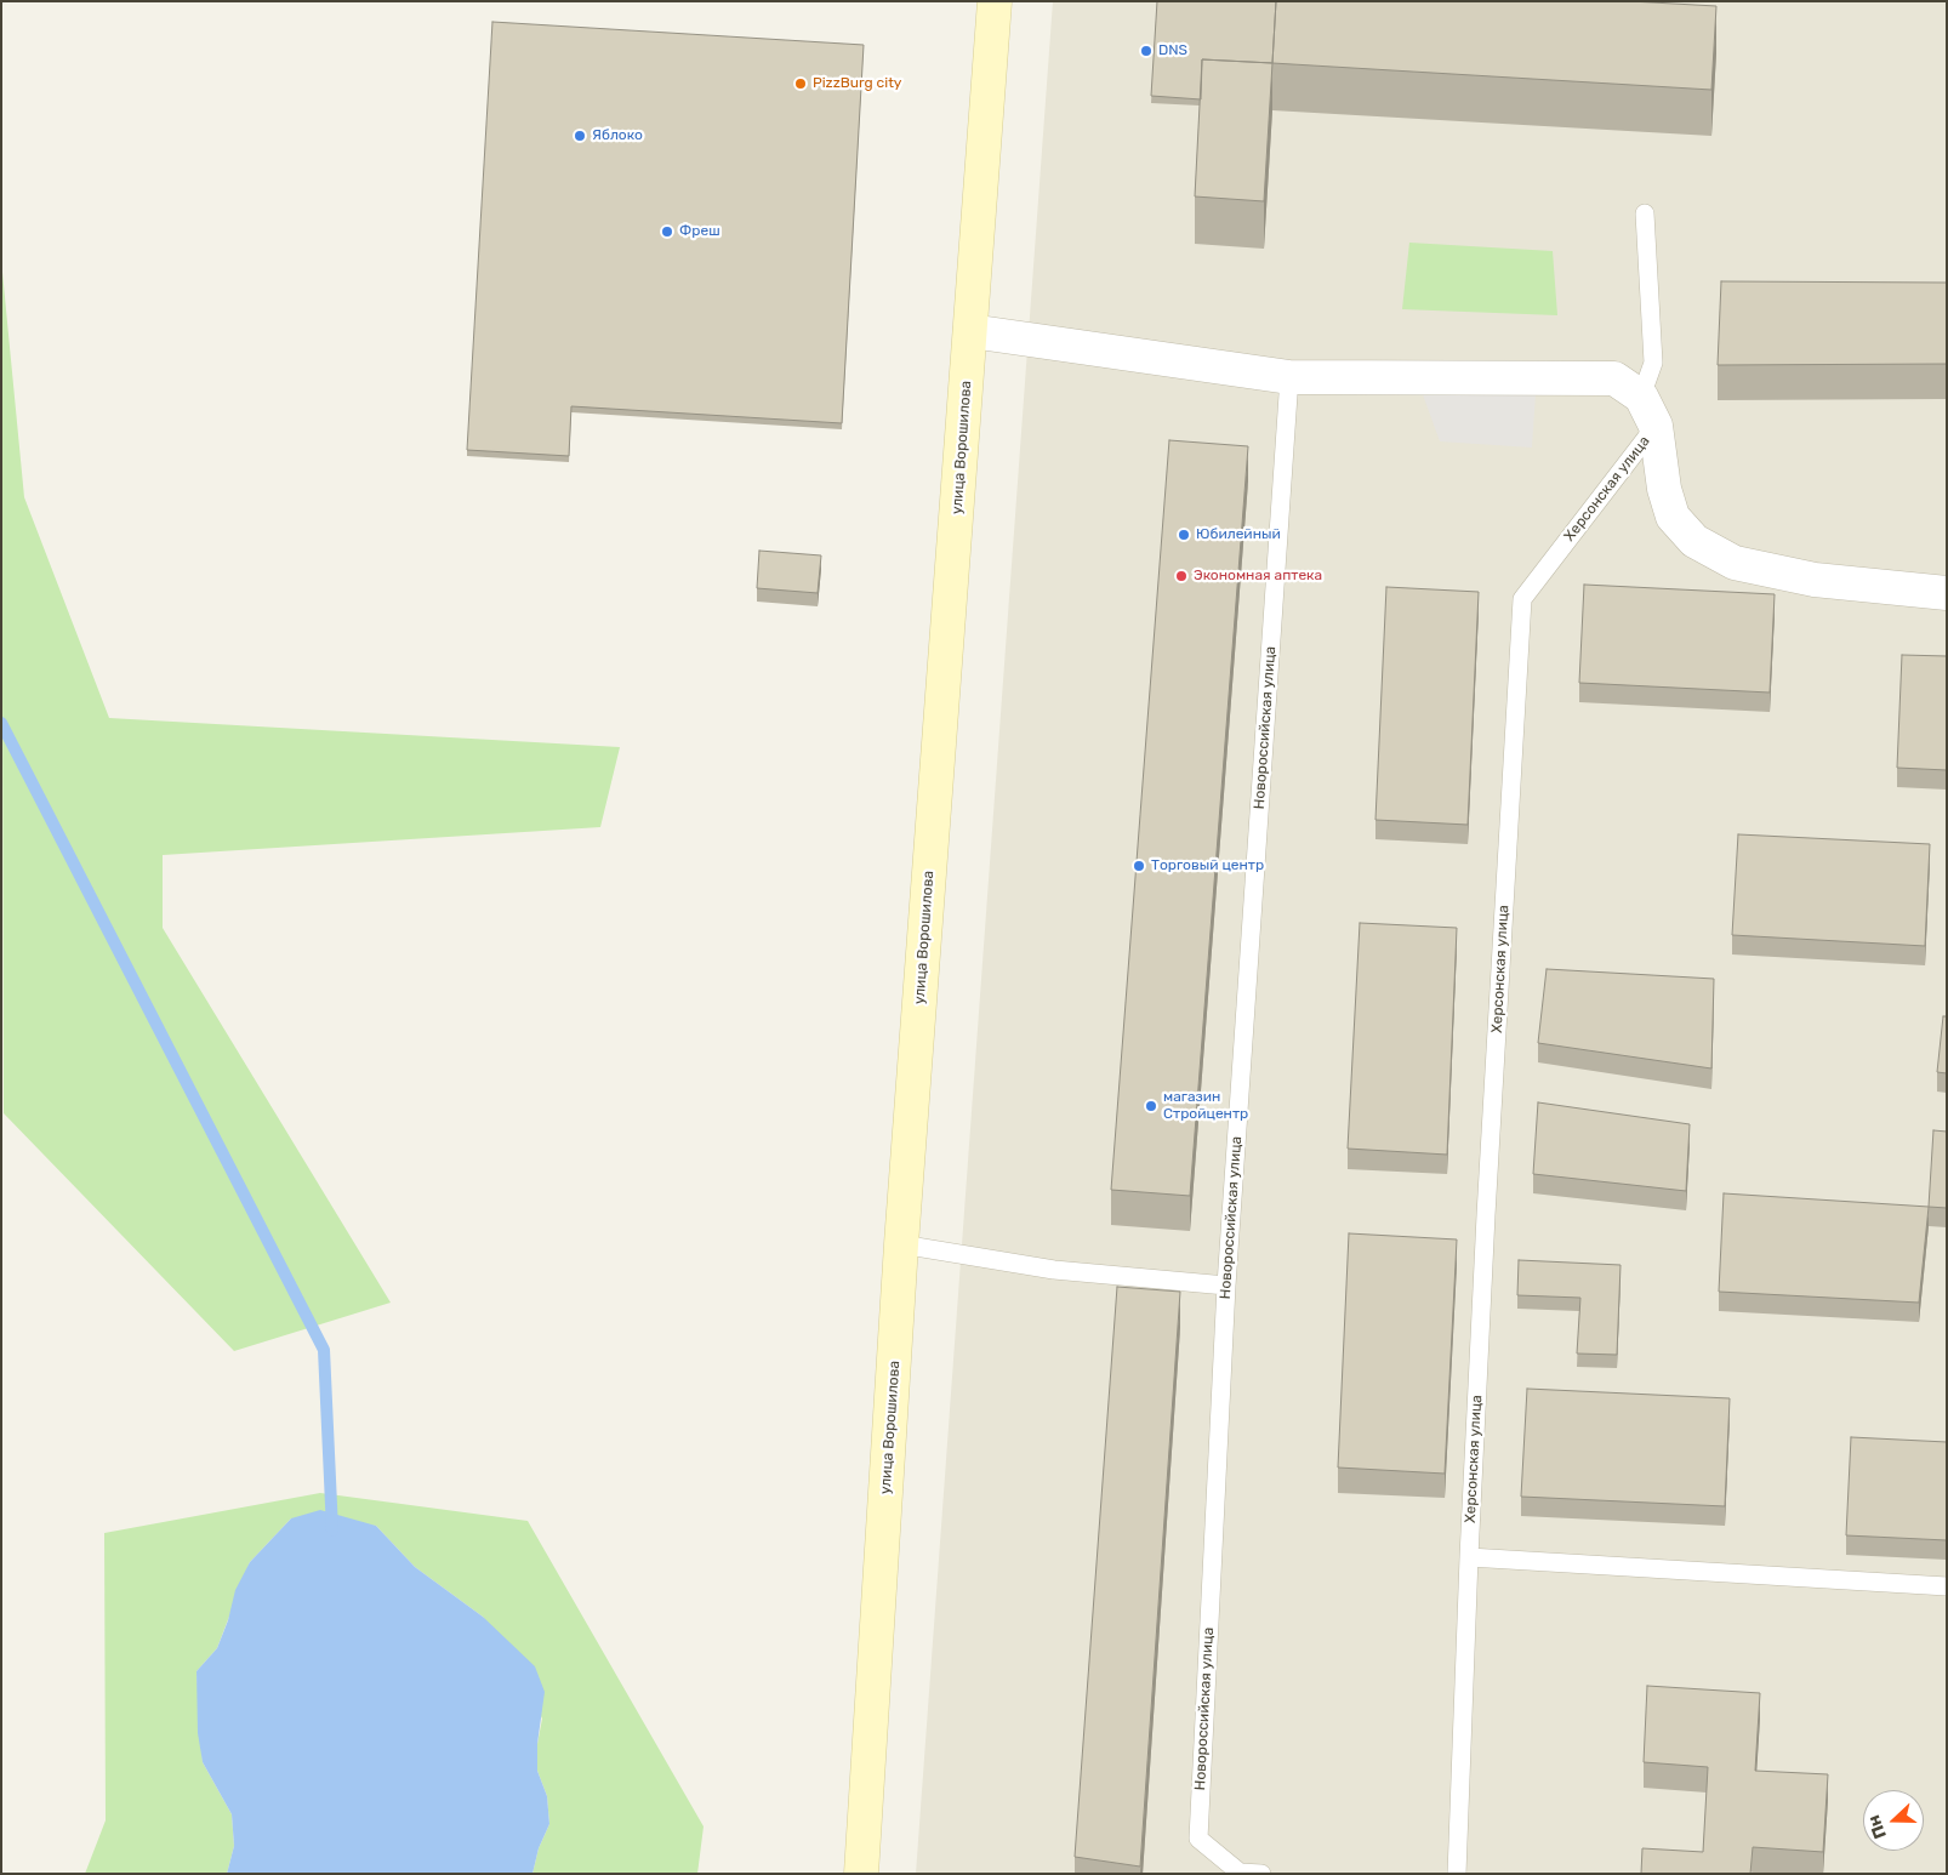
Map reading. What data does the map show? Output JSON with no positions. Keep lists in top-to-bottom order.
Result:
{
  "streets": {
    "main road": ["улица Ворошилова"],
    "lane": ["Херсонская улица", "Новороссийская улица"]
  },
  "places": [
    "DNS",
    "PizzBurg city",
    "Яблоко",
    "Фреш",
    "Юбилейный",
    "Экономная аптека",
    "Торговый центр",
    "магазин Стройцентр"
  ],
  "north": "left"
}
